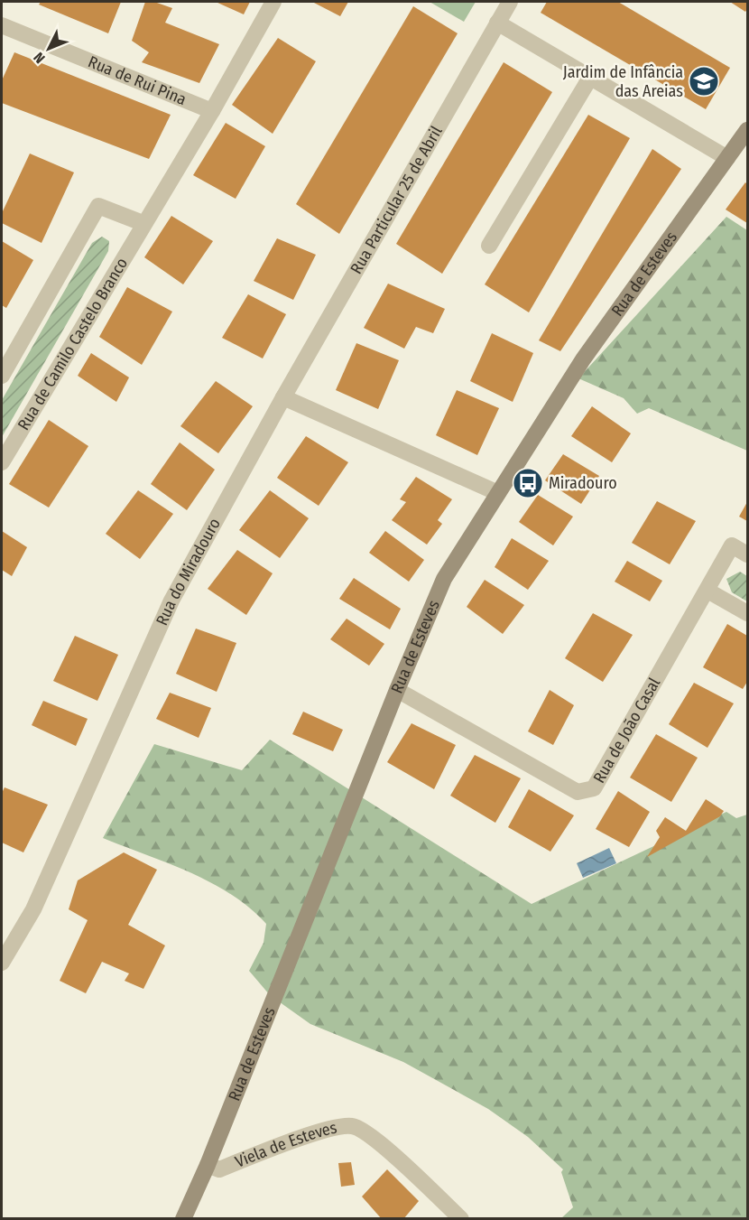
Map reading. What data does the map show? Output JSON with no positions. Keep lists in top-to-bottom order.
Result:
{
  "streets": {
    "street": [
      "Rua de Rui Pina",
      "Rua Particular 25 de Abril",
      "Rua de Esteves",
      "Rua de Camilo Castelo Branco",
      "Rua do Miradouro",
      "Rua de João Casal",
      "Viela de Esteves"
    ]
  },
  "crossings": [
    ["Rua de Rui Pina", "Rua de Camilo Castelo Branco"],
    ["Rua Particular 25 de Abril", "Rua do Miradouro"],
    ["Rua de Esteves", "Rua de João Casal"],
    ["Rua de Esteves", "Viela de Esteves"]
  ],
  "places": {
    "school or university": ["Jardim de Infância das Areias"],
    "bus stop": ["Miradouro"]
  },
  "north": "bottom left"
}
